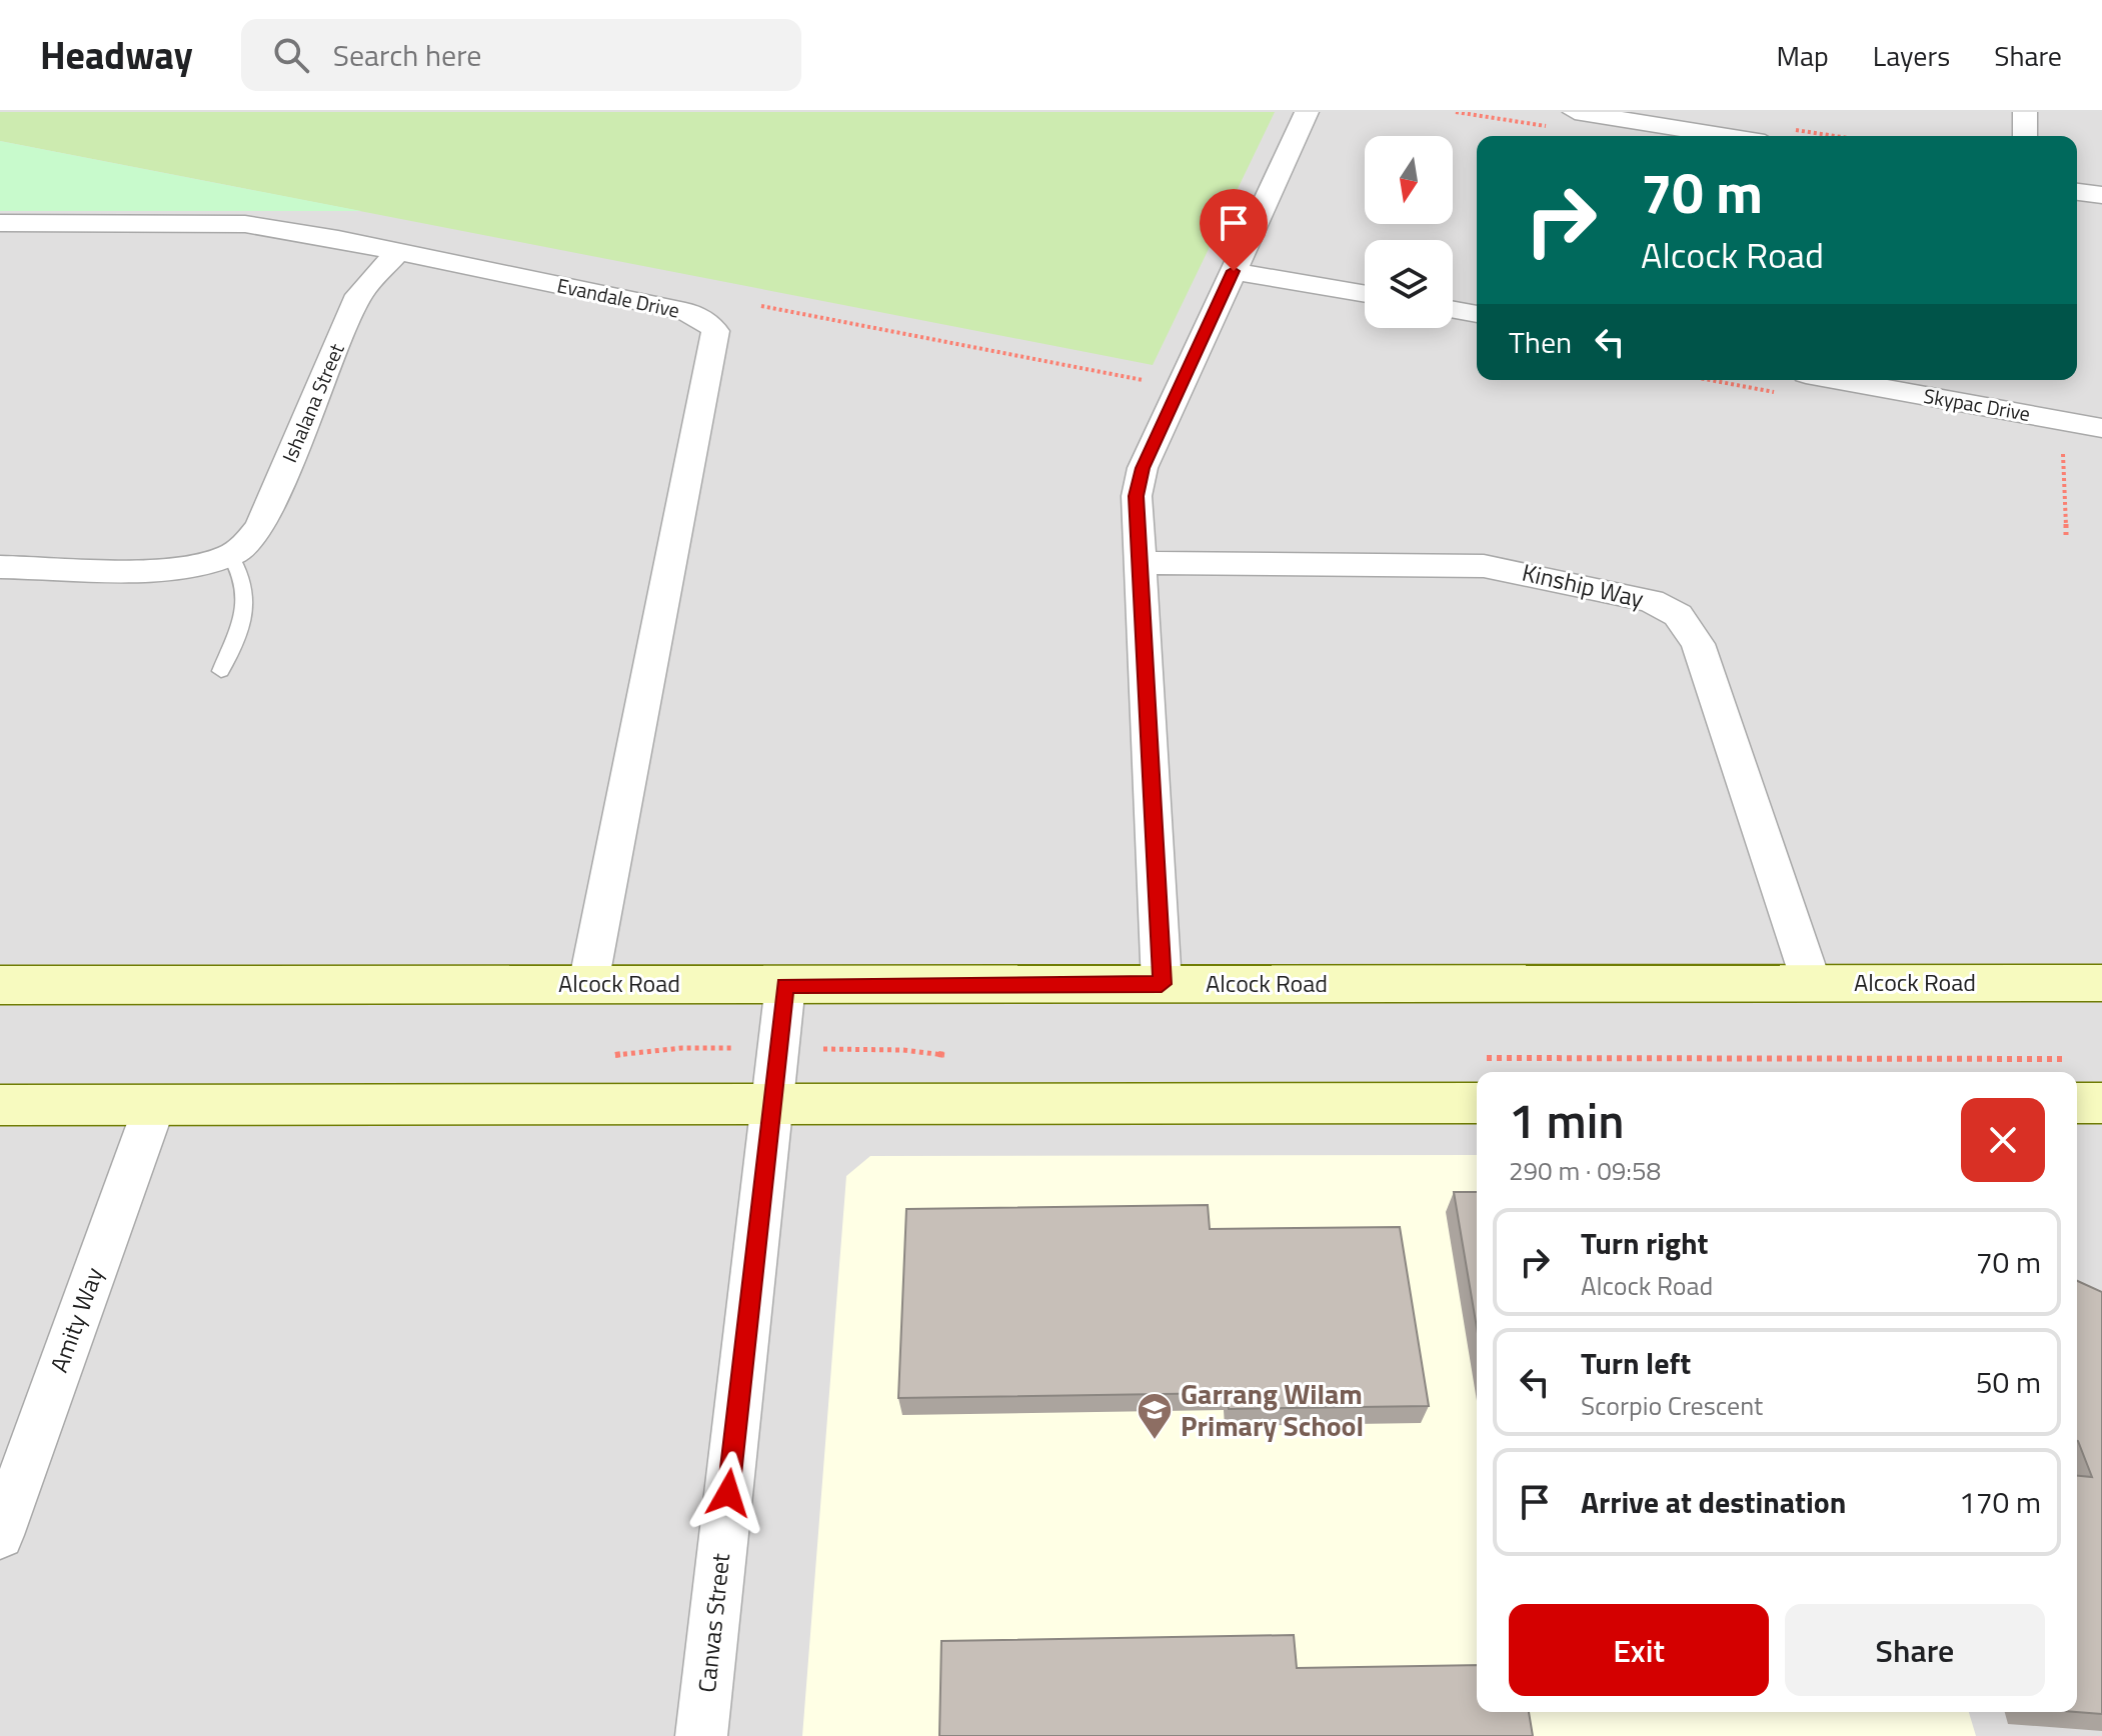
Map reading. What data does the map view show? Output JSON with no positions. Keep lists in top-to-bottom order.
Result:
{
  "streets": {
    "street": [
      "Evandale Drive",
      "Ishalana Street",
      "Skypac Drive",
      "Kinship Way",
      "Alcock Road",
      "Amity Way",
      "Canvas Street"
    ]
  },
  "crossings": [
    ["Evandale Drive", "Ishalana Street"],
    ["Evandale Drive", "Alcock Road"],
    ["Kinship Way", "Alcock Road"],
    ["Alcock Road", "Canvas Street"]
  ],
  "places": {
    "school or university": ["Garrang Wilam Primary School"]
  },
  "north": "bottom",
  "page": {
    "header": "Headway",
    "search": "Search here",
    "nav": ["Map", "Layers", "Share"],
    "turn": ["70 m", "Alcock Road"],
    "then": "Then",
    "heading": ["1 min", "290 m · 09:58"],
    "list": [
      {
        "name": "Turn right",
        "note": "Alcock Road",
        "value": "70 m"
      },
      {
        "name": "Turn left",
        "note": "Scorpio Crescent",
        "value": "50 m"
      },
      {
        "name": "Arrive at destination",
        "value": "170 m"
      }
    ],
    "buttons": ["Exit", "Share"]
  }
}
